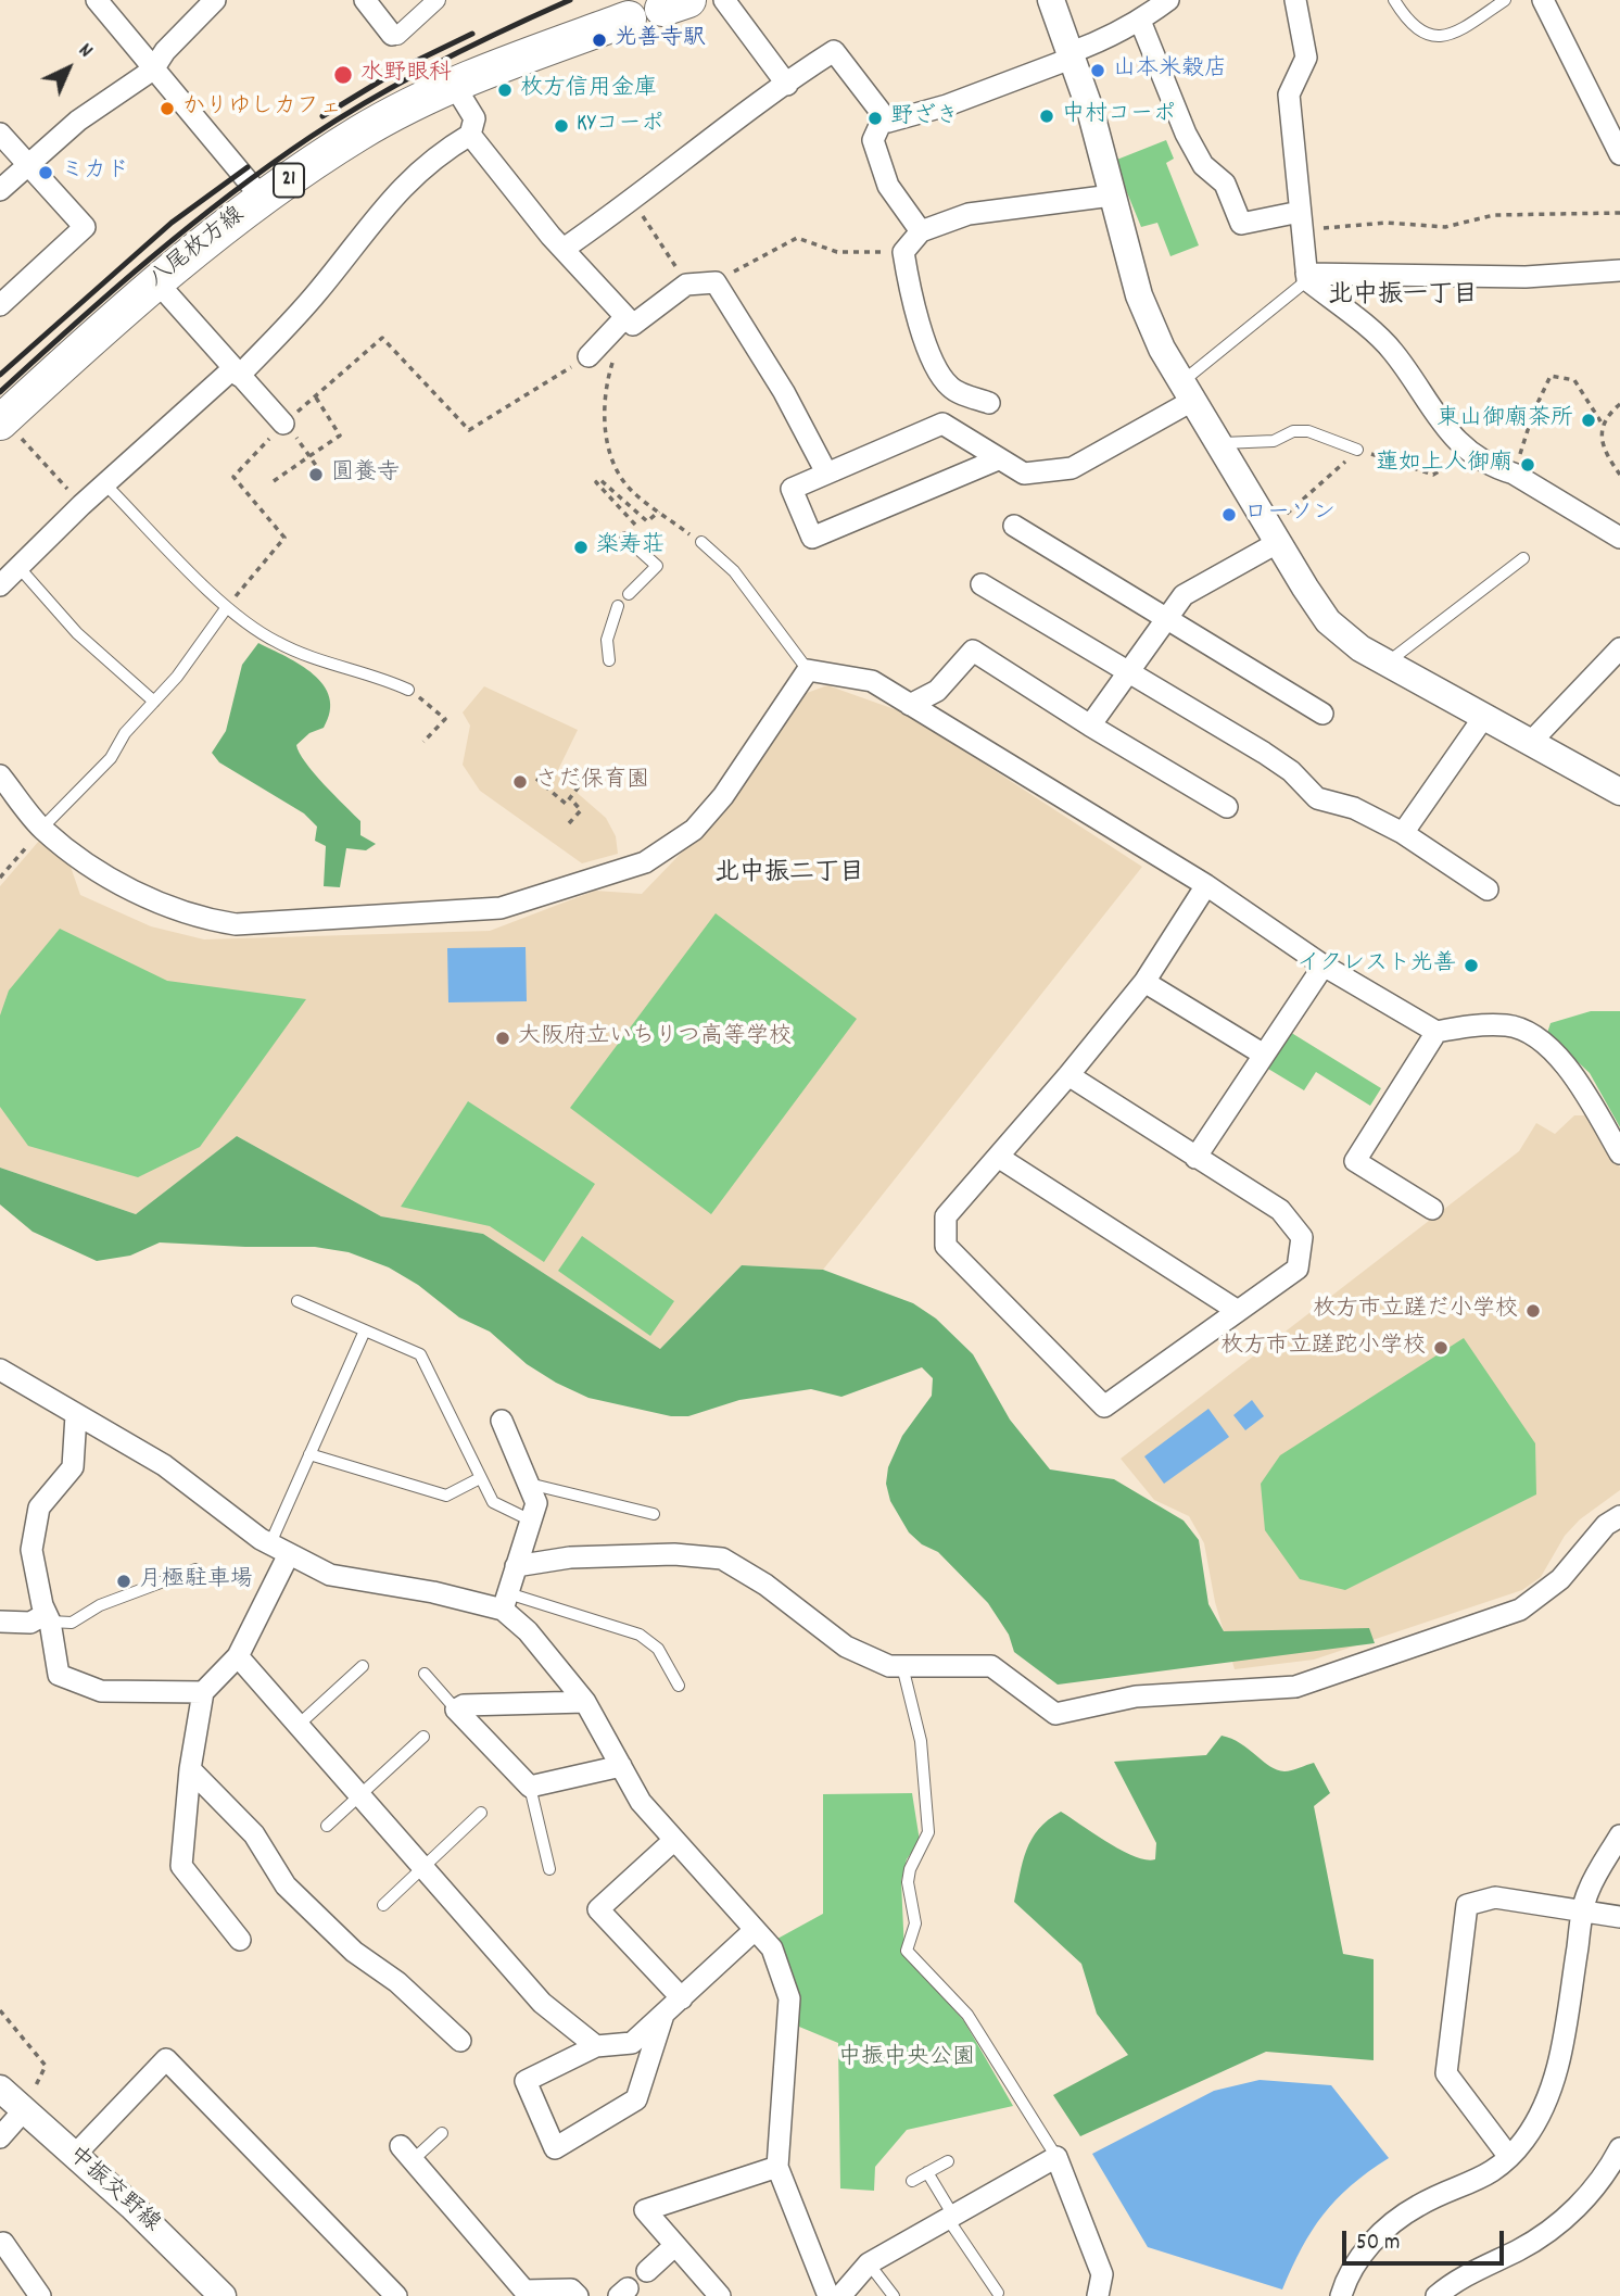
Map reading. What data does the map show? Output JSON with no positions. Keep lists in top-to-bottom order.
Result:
{
  "streets": {
    "main road": ["21", "八尾枚方線"],
    "street": ["中振交野線"]
  },
  "districts": ["北中振一丁目", "北中振二丁目"],
  "parks": ["中振中央公園"],
  "places": [
    "光善寺駅",
    "山本米穀店",
    "水野眼科",
    "枚方信用金庫",
    "かりゆしカフェ",
    "中村コーポ",
    "野ざき",
    "KYコーポ",
    "ミカド",
    "東山御廟茶所",
    "蓮如上人御廟",
    "圓養寺",
    "ローソン",
    "楽寿荘",
    "さだ保育園",
    "イクレスト光善",
    "大阪府立いちりつ高等学校",
    "枚方市立蹉だ小学校",
    "枚方市立蹉跎小学校",
    "月極駐車場"
  ],
  "scale_bar": "50 m",
  "north": "top right"
}
